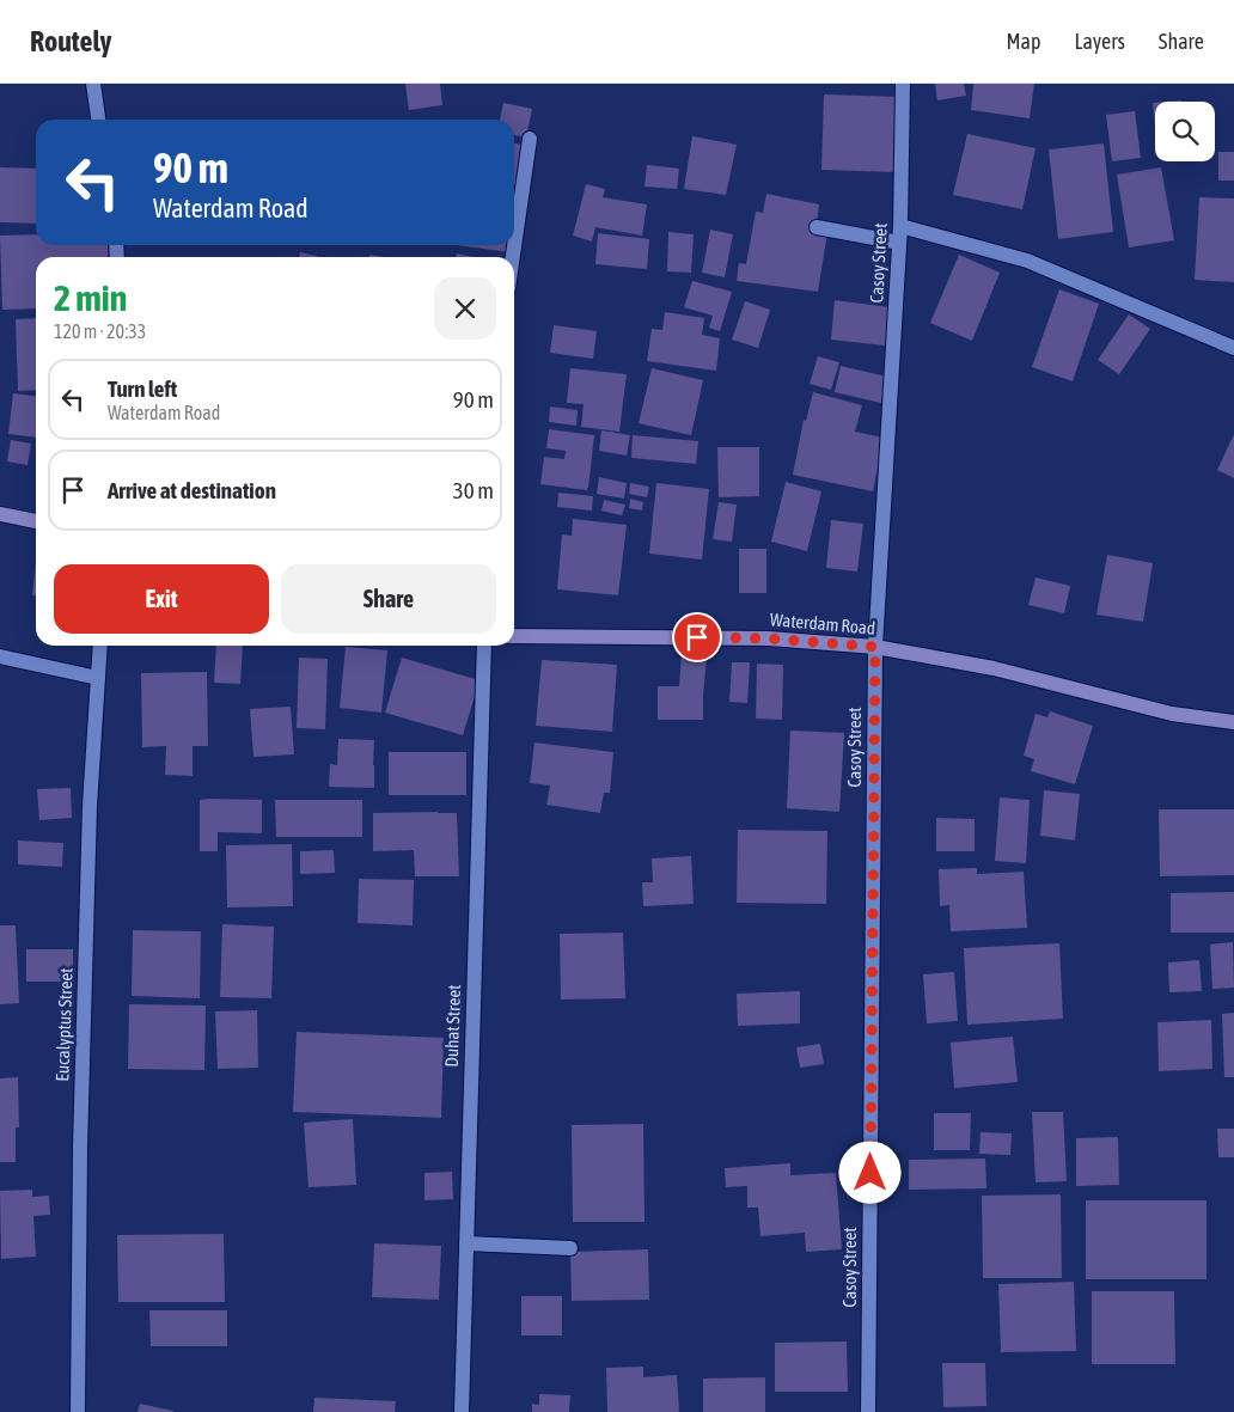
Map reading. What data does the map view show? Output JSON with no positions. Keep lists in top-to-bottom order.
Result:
{
  "streets": {
    "street": [
      "Casoy Street",
      "Waterdam Road",
      "Eucalyptus Street",
      "Duhat Street"
    ]
  },
  "crossings": [
    ["Casoy Street", "Waterdam Road"]
  ],
  "page": {
    "header": "Routely",
    "nav": ["Map", "Layers", "Share"],
    "turn": ["90 m", "Waterdam Road"],
    "heading": ["2 min", "120 m · 20:33"],
    "list": [
      {
        "name": "Turn left",
        "note": "Waterdam Road",
        "value": "90 m"
      },
      {
        "name": "Arrive at destination",
        "value": "30 m"
      }
    ],
    "buttons": ["Exit", "Share"]
  }
}
